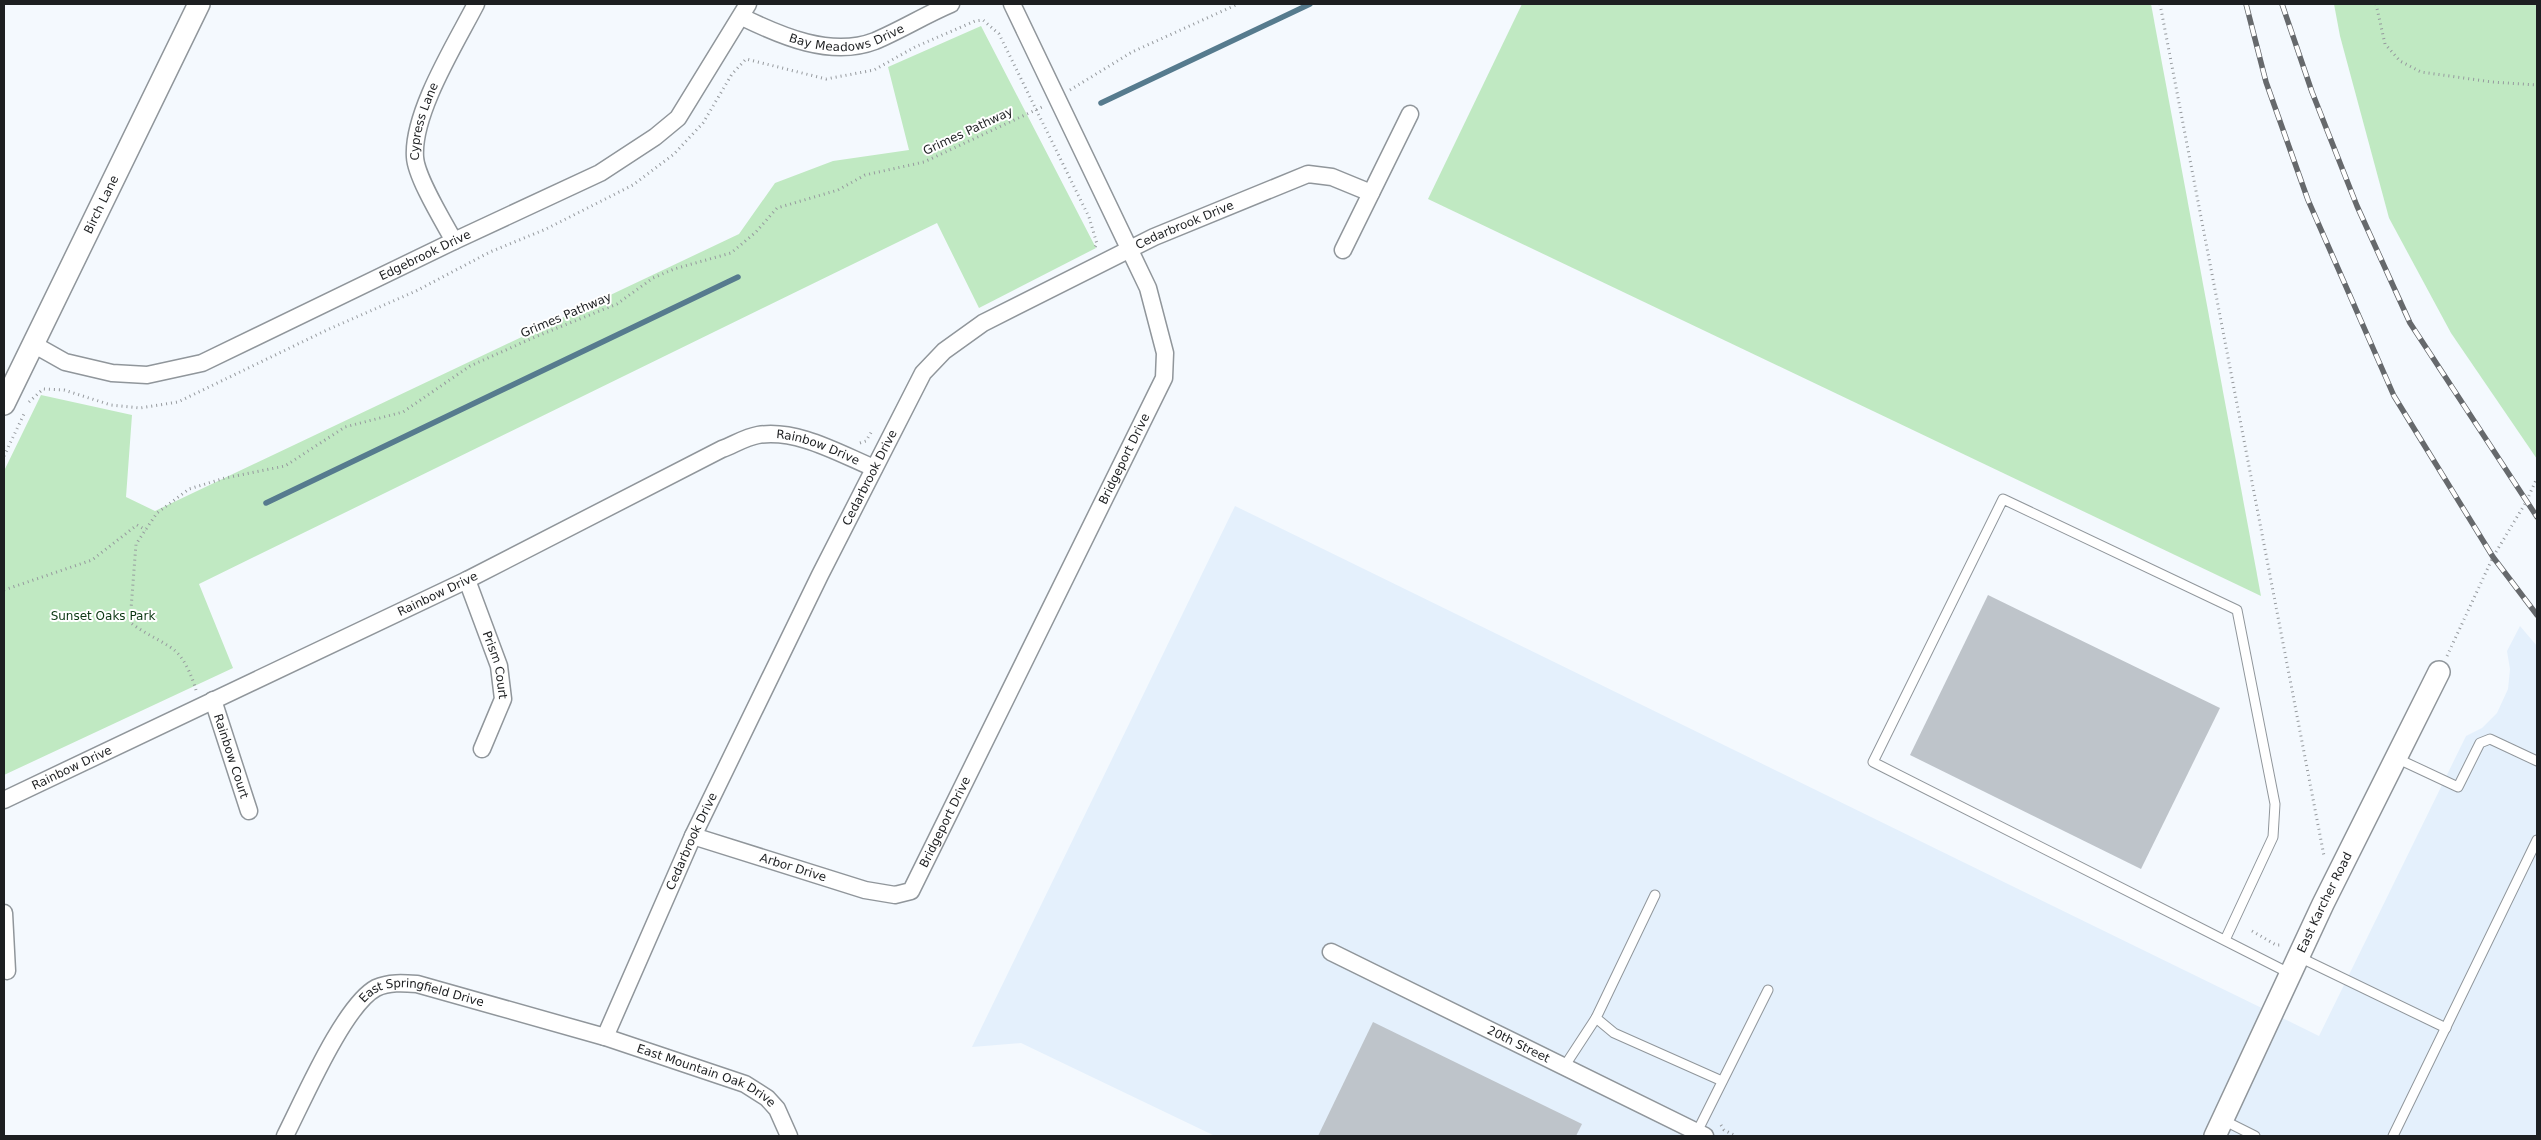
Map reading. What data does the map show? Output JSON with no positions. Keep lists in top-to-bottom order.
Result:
{
  "streets": {
    "street": [
      "Bay Meadows Drive",
      "Cypress Lane",
      "Birch Lane",
      "Cedarbrook Drive",
      "Edgebrook Drive",
      "Rainbow Drive",
      "Bridgeport Drive",
      "Prism Court",
      "Rainbow Court",
      "Arbor Drive",
      "East Karcher Road",
      "East Springfield Drive",
      "20th Street",
      "East Mountain Oak Drive"
    ],
    "path": ["Grimes Pathway"]
  },
  "crossings": [
    ["Bay Meadows Drive", "Edgebrook Drive"],
    ["Cypress Lane", "Edgebrook Drive"],
    ["Grimes Pathway", "Rainbow Drive"],
    ["Grimes Pathway", "Bridgeport Drive"],
    ["Grimes Pathway", "Rainbow Court"],
    ["Birch Lane", "Edgebrook Drive"],
    ["Cedarbrook Drive", "Rainbow Drive"],
    ["Cedarbrook Drive", "Bridgeport Drive"],
    ["Cedarbrook Drive", "Arbor Drive"],
    ["Cedarbrook Drive", "East Springfield Drive"],
    ["Cedarbrook Drive", "East Mountain Oak Drive"],
    ["Rainbow Drive", "Prism Court"],
    ["Rainbow Drive", "Rainbow Court"],
    ["Bridgeport Drive", "Arbor Drive"],
    ["East Springfield Drive", "East Mountain Oak Drive"]
  ],
  "parks": ["Sunset Oaks Park"]
}
